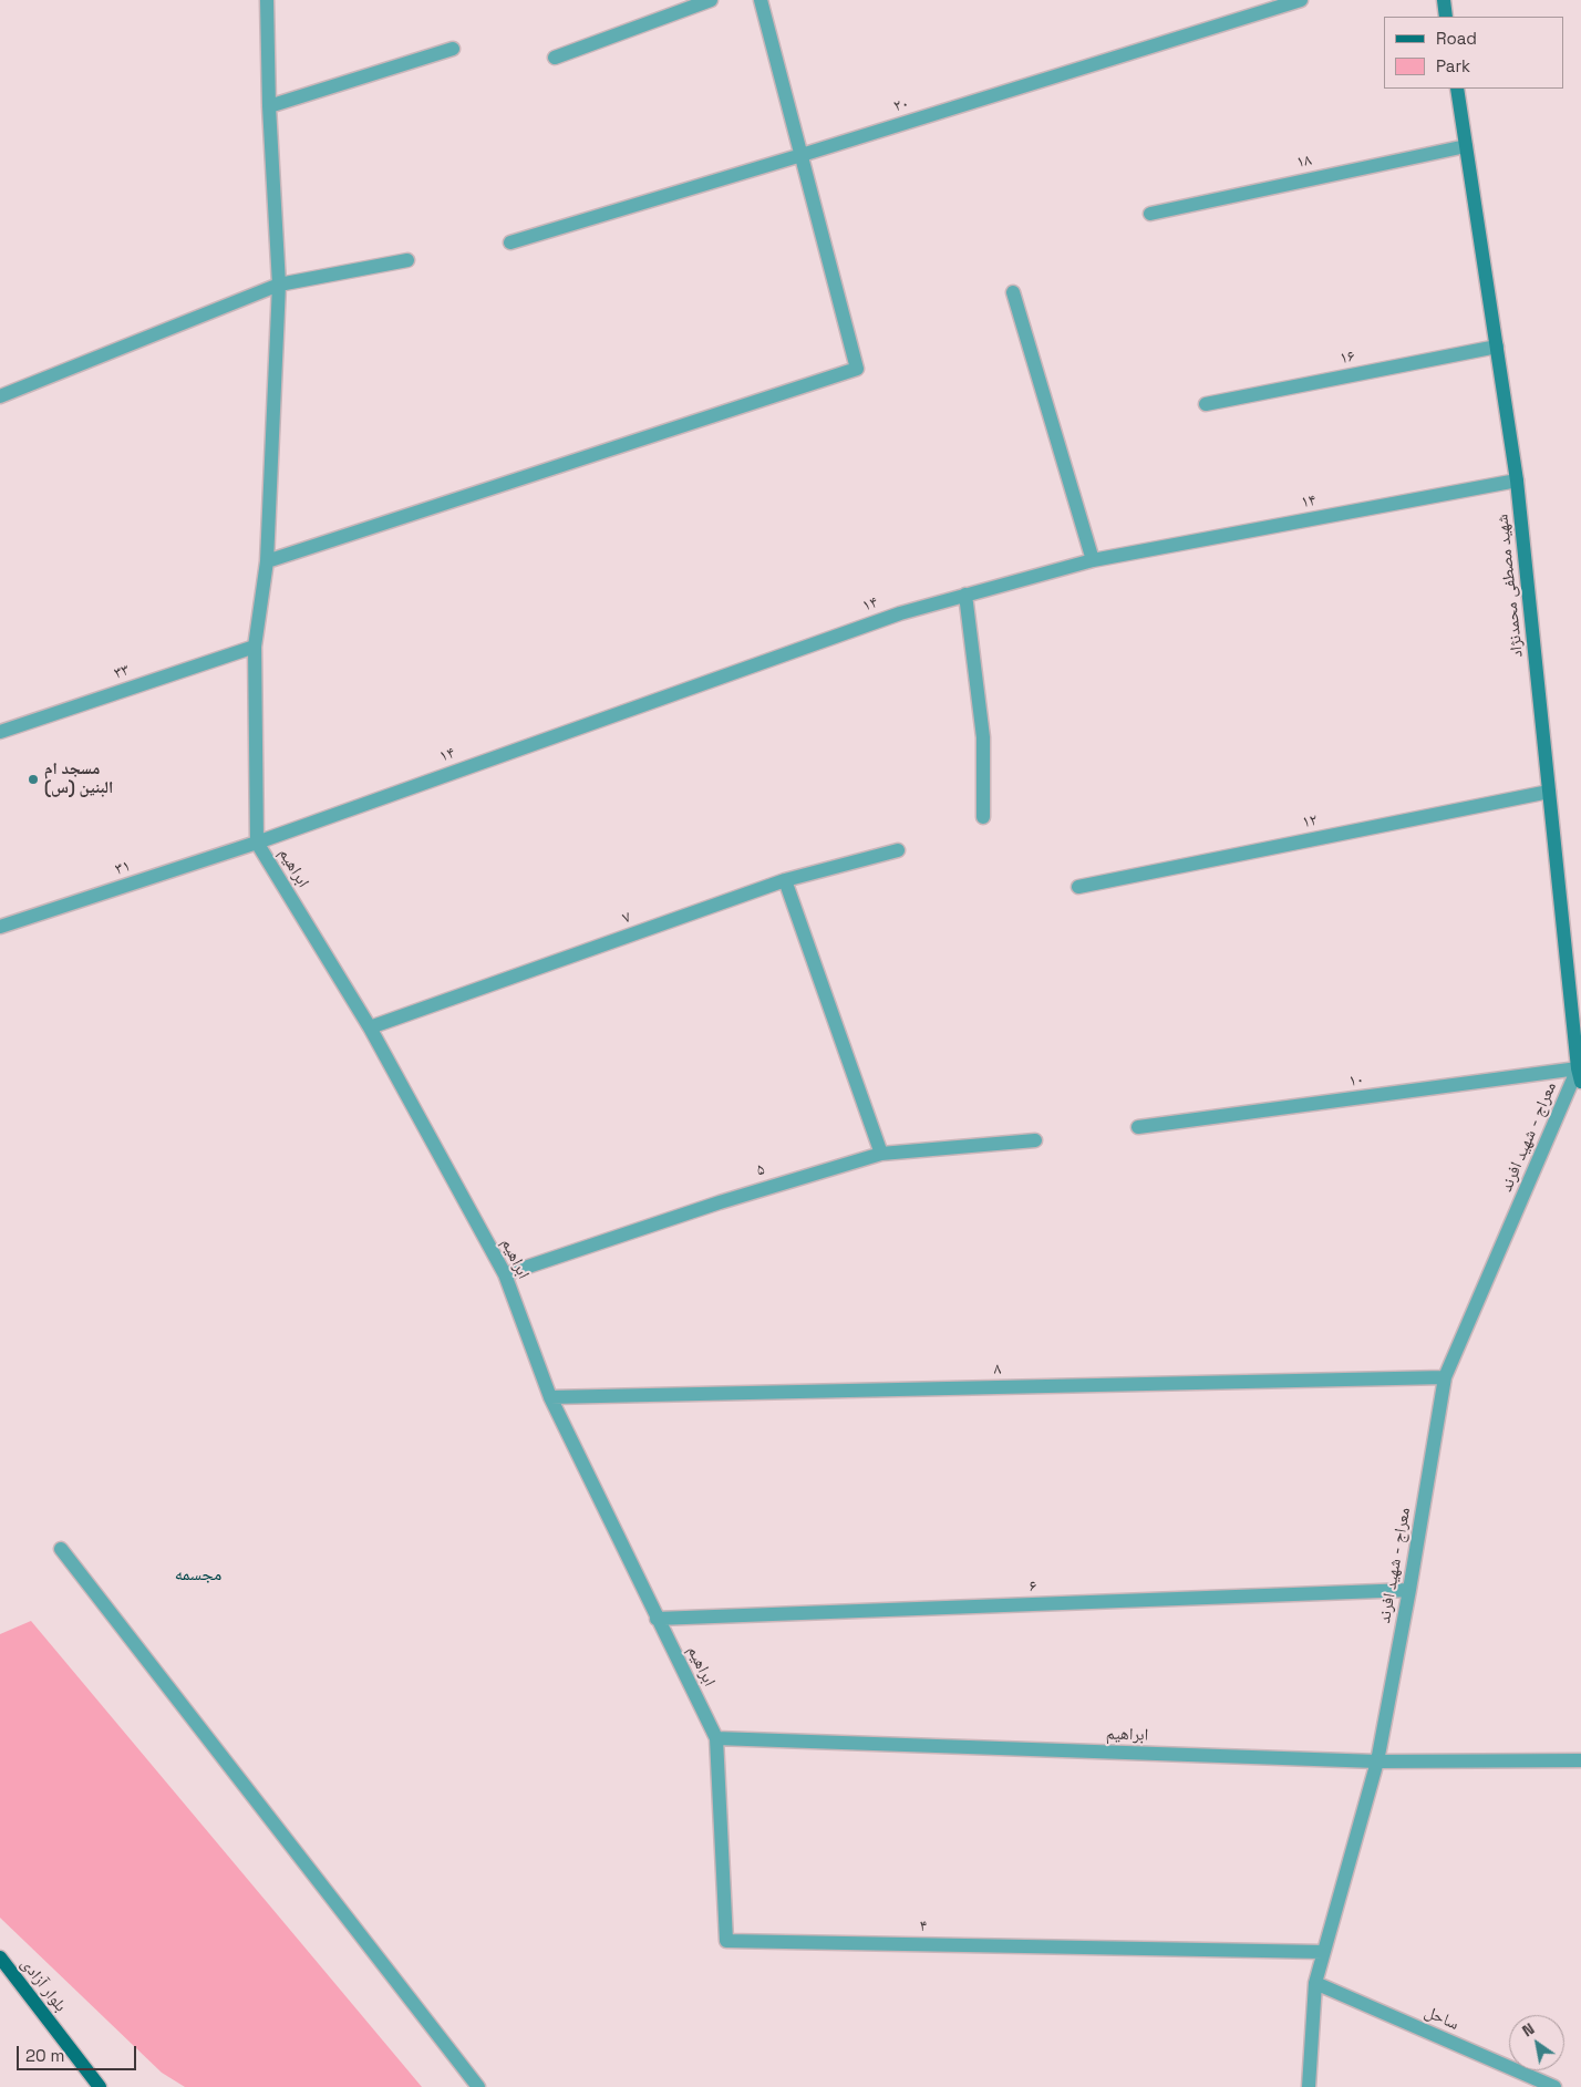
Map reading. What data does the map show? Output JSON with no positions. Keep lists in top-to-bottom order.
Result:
{
  "streets": {
    "main road": ["شهید مصطفی محمدنژاد", "بلوار آزادی"],
    "street": [
      "۲۰",
      "۱۸",
      "۱۶",
      "۱۴",
      "۳۳",
      "۱۲",
      "۳۱",
      "ابراهیم",
      "۷",
      "۱۰",
      "معراج - شهید افرند",
      "۵",
      "۸",
      "۶",
      "۴",
      "ساحل"
    ]
  },
  "crossings": [
    ["۱۸", "شهید مصطفی محمدنژاد"],
    ["۱۶", "شهید مصطفی محمدنژاد"],
    ["۱۴", "شهید مصطفی محمدنژاد"],
    ["۱۴", "۳۱"],
    ["۱۴", "ابراهیم"],
    ["شهید مصطفی محمدنژاد", "۱۲"],
    ["شهید مصطفی محمدنژاد", "۱۰"],
    ["شهید مصطفی محمدنژاد", "معراج - شهید افرند"],
    ["۳۱", "ابراهیم"],
    ["ابراهیم", "۷"],
    ["ابراهیم", "معراج - شهید افرند"],
    ["ابراهیم", "۵"],
    ["ابراهیم", "۸"],
    ["ابراهیم", "۶"],
    ["ابراهیم", "۴"],
    ["۱۰", "معراج - شهید افرند"],
    ["معراج - شهید افرند", "۸"],
    ["معراج - شهید افرند", "۶"],
    ["معراج - شهید افرند", "۴"],
    ["معراج - شهید افرند", "ساحل"]
  ],
  "districts": ["مجسمه"],
  "places": ["مسجد ام البنین (س)"],
  "legend": ["Road", "Park"],
  "scale_bar": "20 m",
  "north": "top left"
}
